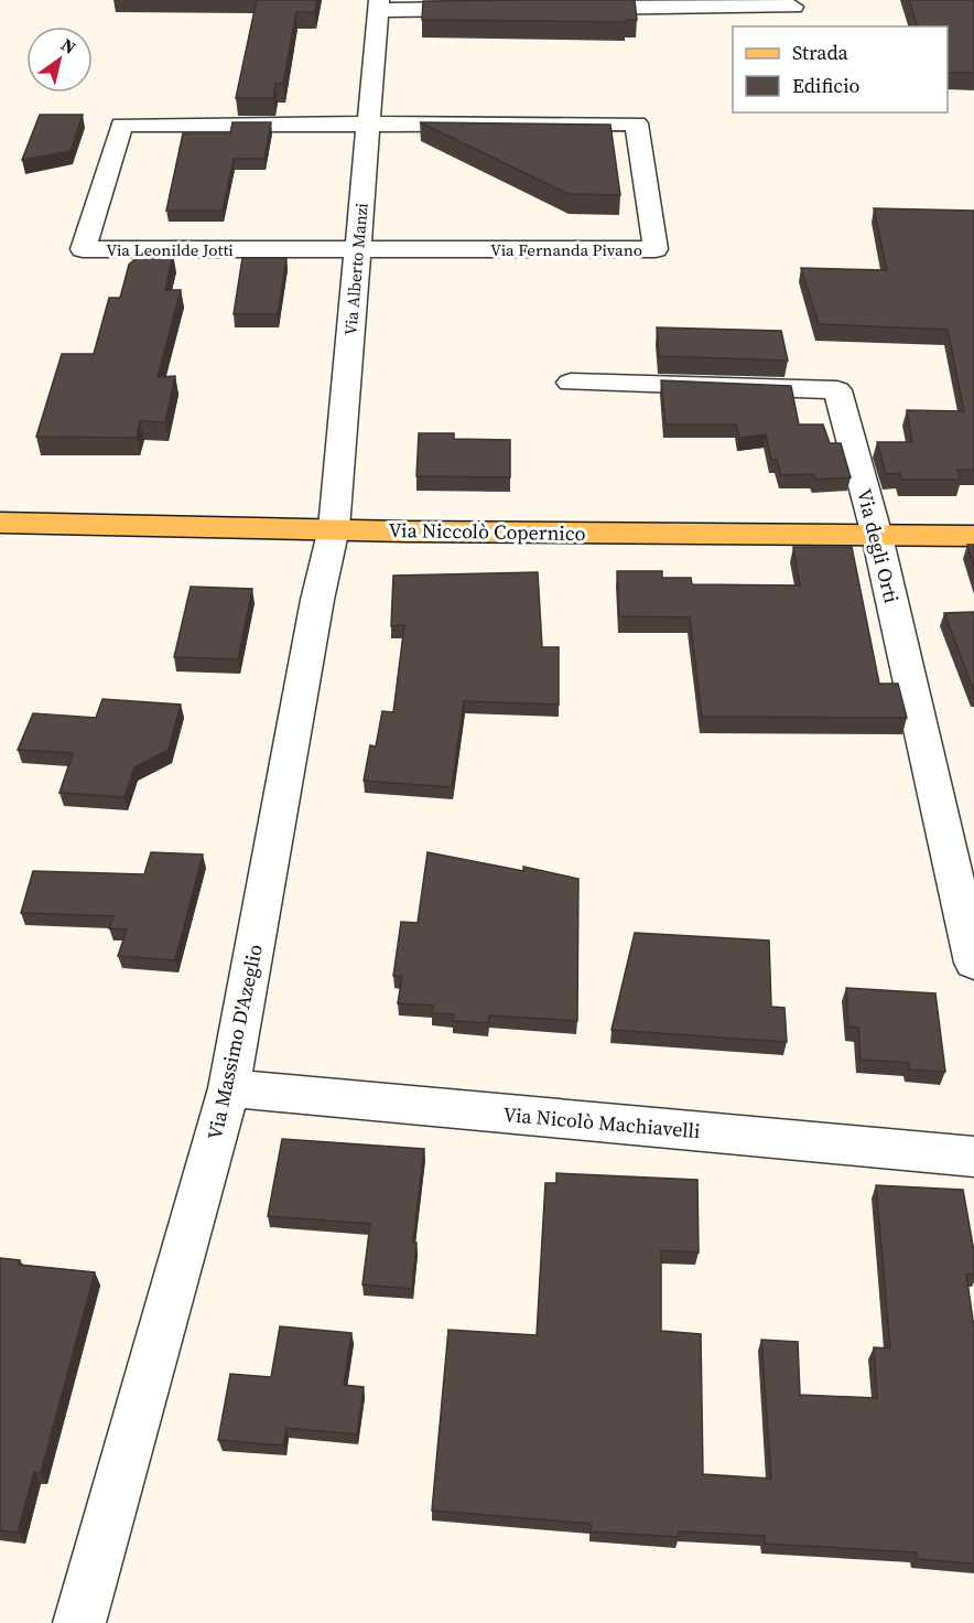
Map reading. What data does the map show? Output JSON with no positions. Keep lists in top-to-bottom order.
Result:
{
  "streets": {
    "main road": ["Via Niccolò Copernico"],
    "street": [
      "Via Leonilde Jotti",
      "Via Fernanda Pivano",
      "Via Alberto Manzi",
      "Via degli Orti",
      "Via Massimo D'Azeglio",
      "Via Nicolò Machiavelli"
    ]
  },
  "crossings": [
    ["Via Leonilde Jotti", "Via Fernanda Pivano"],
    ["Via Leonilde Jotti", "Via Alberto Manzi"],
    ["Via Fernanda Pivano", "Via Alberto Manzi"],
    ["Via Alberto Manzi", "Via Niccolò Copernico"],
    ["Via Alberto Manzi", "Via Massimo D'Azeglio"],
    ["Via Niccolò Copernico", "Via degli Orti"],
    ["Via Niccolò Copernico", "Via Massimo D'Azeglio"],
    ["Via Massimo D'Azeglio", "Via Nicolò Machiavelli"]
  ],
  "legend": ["Strada", "Edificio"],
  "north": "top right"
}
